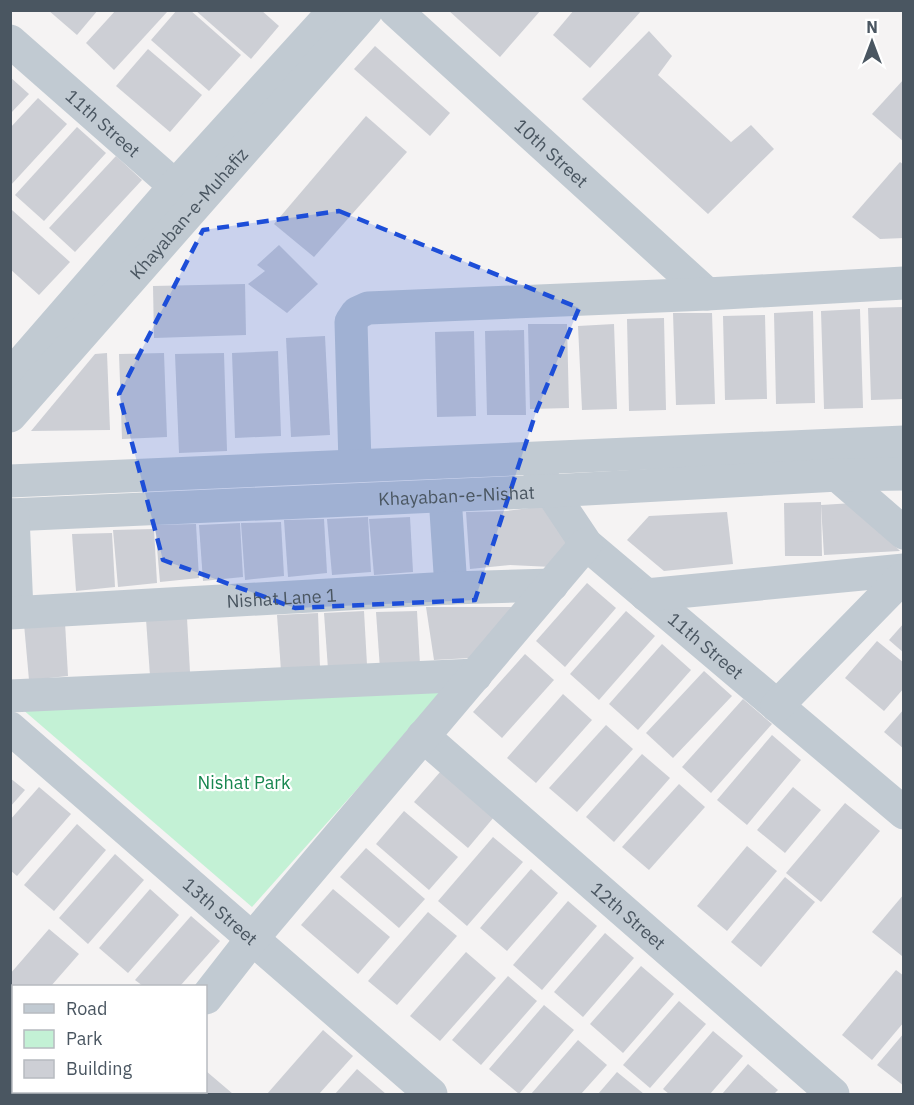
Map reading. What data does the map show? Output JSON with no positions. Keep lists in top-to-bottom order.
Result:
{
  "streets": {
    "street": [
      "11th Street",
      "10th Street",
      "Khayaban-e-Muhafiz",
      "Khayaban-e-Nishat",
      "Nishat Lane 1",
      "13th Street",
      "12th Street"
    ]
  },
  "crossings": [
    ["11th Street", "Khayaban-e-Muhafiz"],
    ["11th Street", "Khayaban-e-Nishat"]
  ],
  "parks": ["Nishat Park"],
  "legend": ["Road", "Park", "Building"],
  "north": "top"
}
